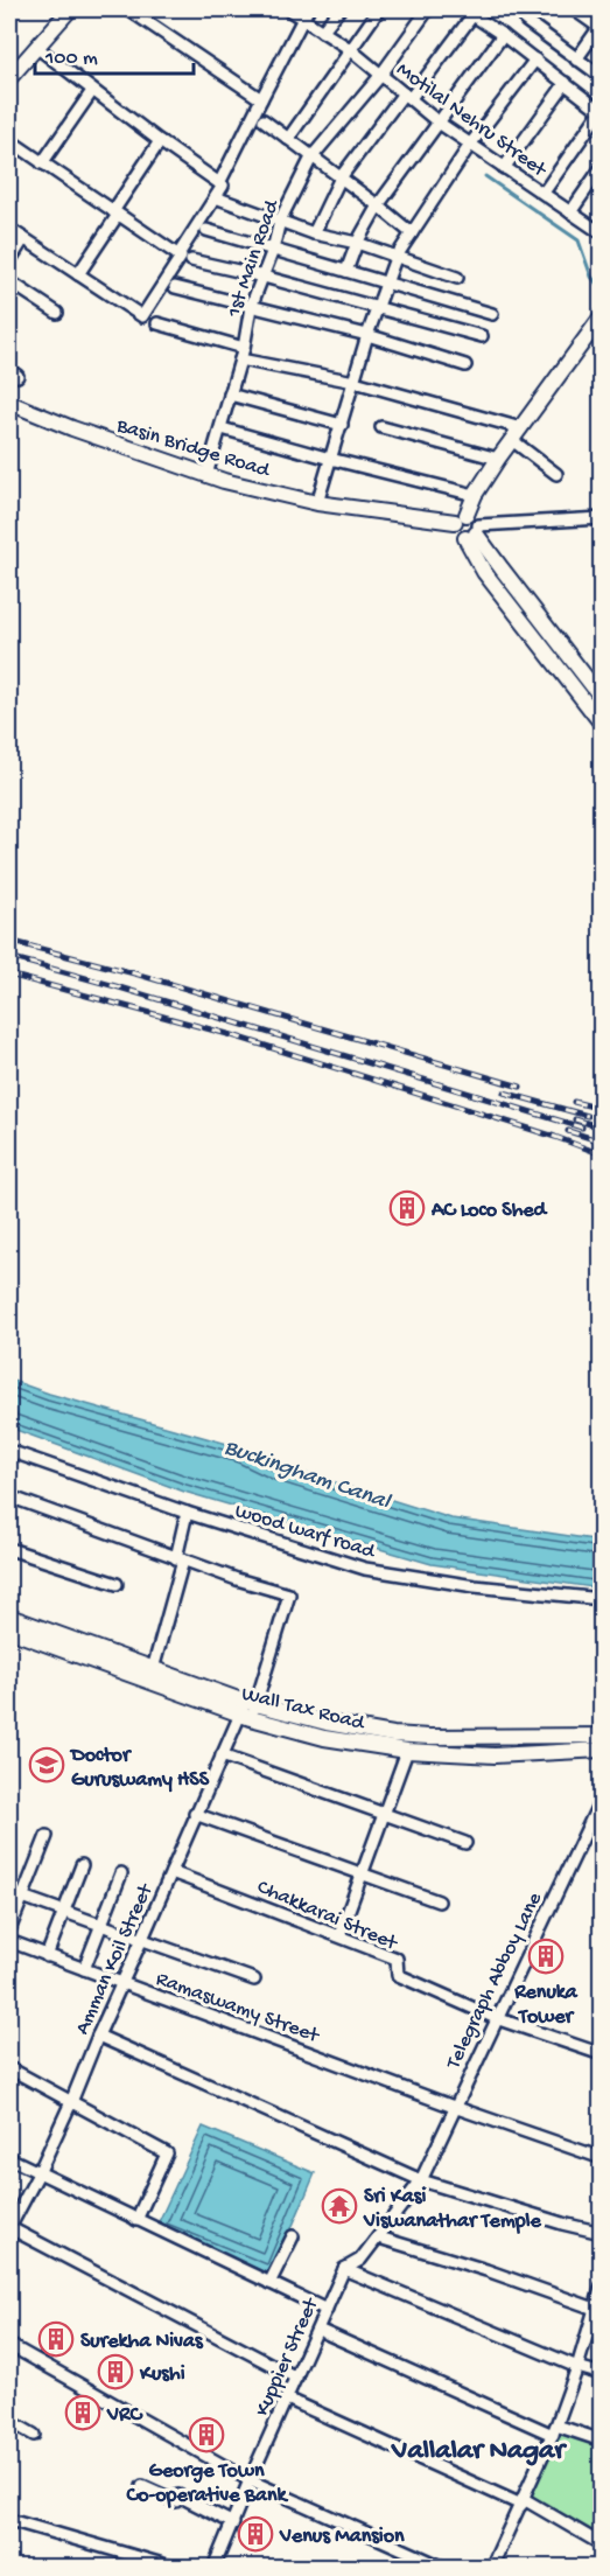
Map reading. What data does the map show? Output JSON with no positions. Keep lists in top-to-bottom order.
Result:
{
  "streets": {
    "main road": ["Basin Bridge Road", "Wall Tax Road"],
    "street": [
      "Motilal Nehru Street",
      "1st Main Road",
      "wood warf road",
      "Chakkarai Street",
      "Amman Koil Street",
      "Telegraph Abboy Lane",
      "Ramaswamy Street",
      "Kuppier Street"
    ]
  },
  "crossings": [
    ["Motilal Nehru Street", "1st Main Road"],
    ["1st Main Road", "Basin Bridge Road"],
    ["Wall Tax Road", "Amman Koil Street"],
    ["Chakkarai Street", "Amman Koil Street"],
    ["Chakkarai Street", "Telegraph Abboy Lane"],
    ["Amman Koil Street", "Ramaswamy Street"],
    ["Telegraph Abboy Lane", "Ramaswamy Street"],
    ["Telegraph Abboy Lane", "Kuppier Street"]
  ],
  "districts": ["Vallalar Nagar"],
  "water": ["Buckingham Canal"],
  "places": {
    "building": [
      "AC Loco Shed",
      "Renuka Tower",
      "Surekha Nivas",
      "Kushi",
      "VRC",
      "George Town Co-operative Bank",
      "Venus Mansion"
    ],
    "school or university": ["Doctor Guruswamy HSS"],
    "temple": ["Sri Kasi Viswanathar Temple"]
  },
  "scale_bar": "100 m"
}
